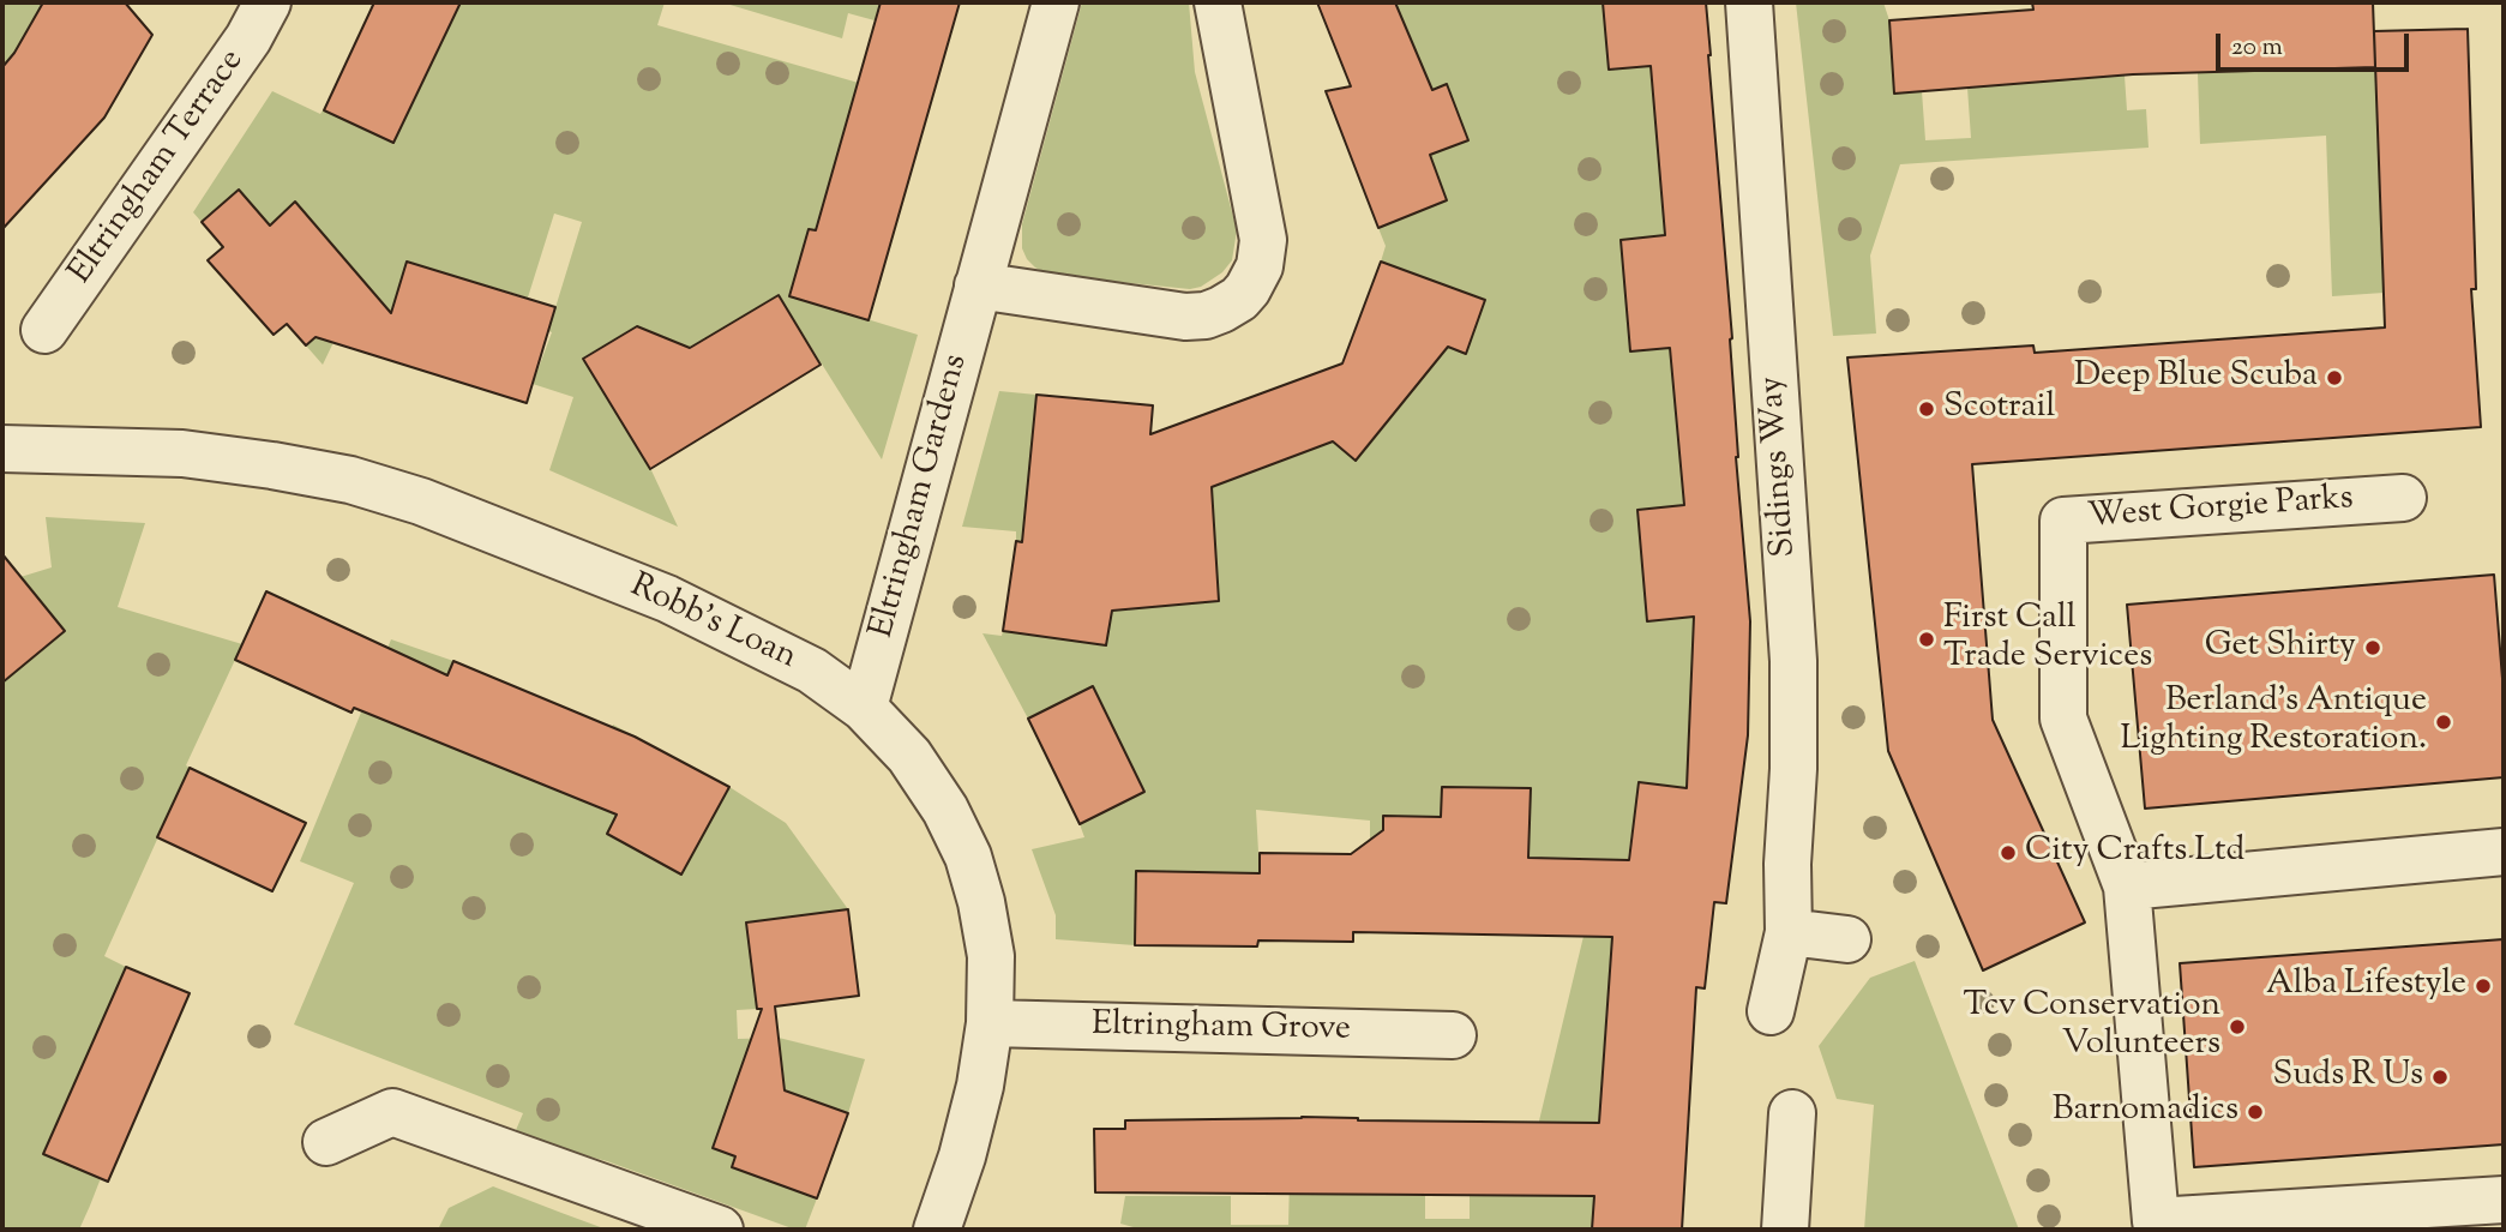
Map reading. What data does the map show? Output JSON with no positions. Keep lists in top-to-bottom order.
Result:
{
  "streets": {
    "street": [
      "Eltringham Terrace",
      "Sidings Way",
      "Eltringham Gardens",
      "West Gorgie Parks",
      "Robb's Loan",
      "Eltringham Grove"
    ]
  },
  "crossings": [
    ["Eltringham Gardens", "Robb's Loan"],
    ["Robb's Loan", "Eltringham Grove"]
  ],
  "places": [
    "Deep Blue Scuba",
    "Scotrail",
    "First Call Trade Services",
    "Get Shirty",
    "Berland's Antique Lighting Restoration.",
    "City Crafts Ltd",
    "Alba Lifestyle",
    "Tcv Conservation Volunteers",
    "Suds R Us",
    "Barnomadics"
  ],
  "scale_bar": "20 m"
}
